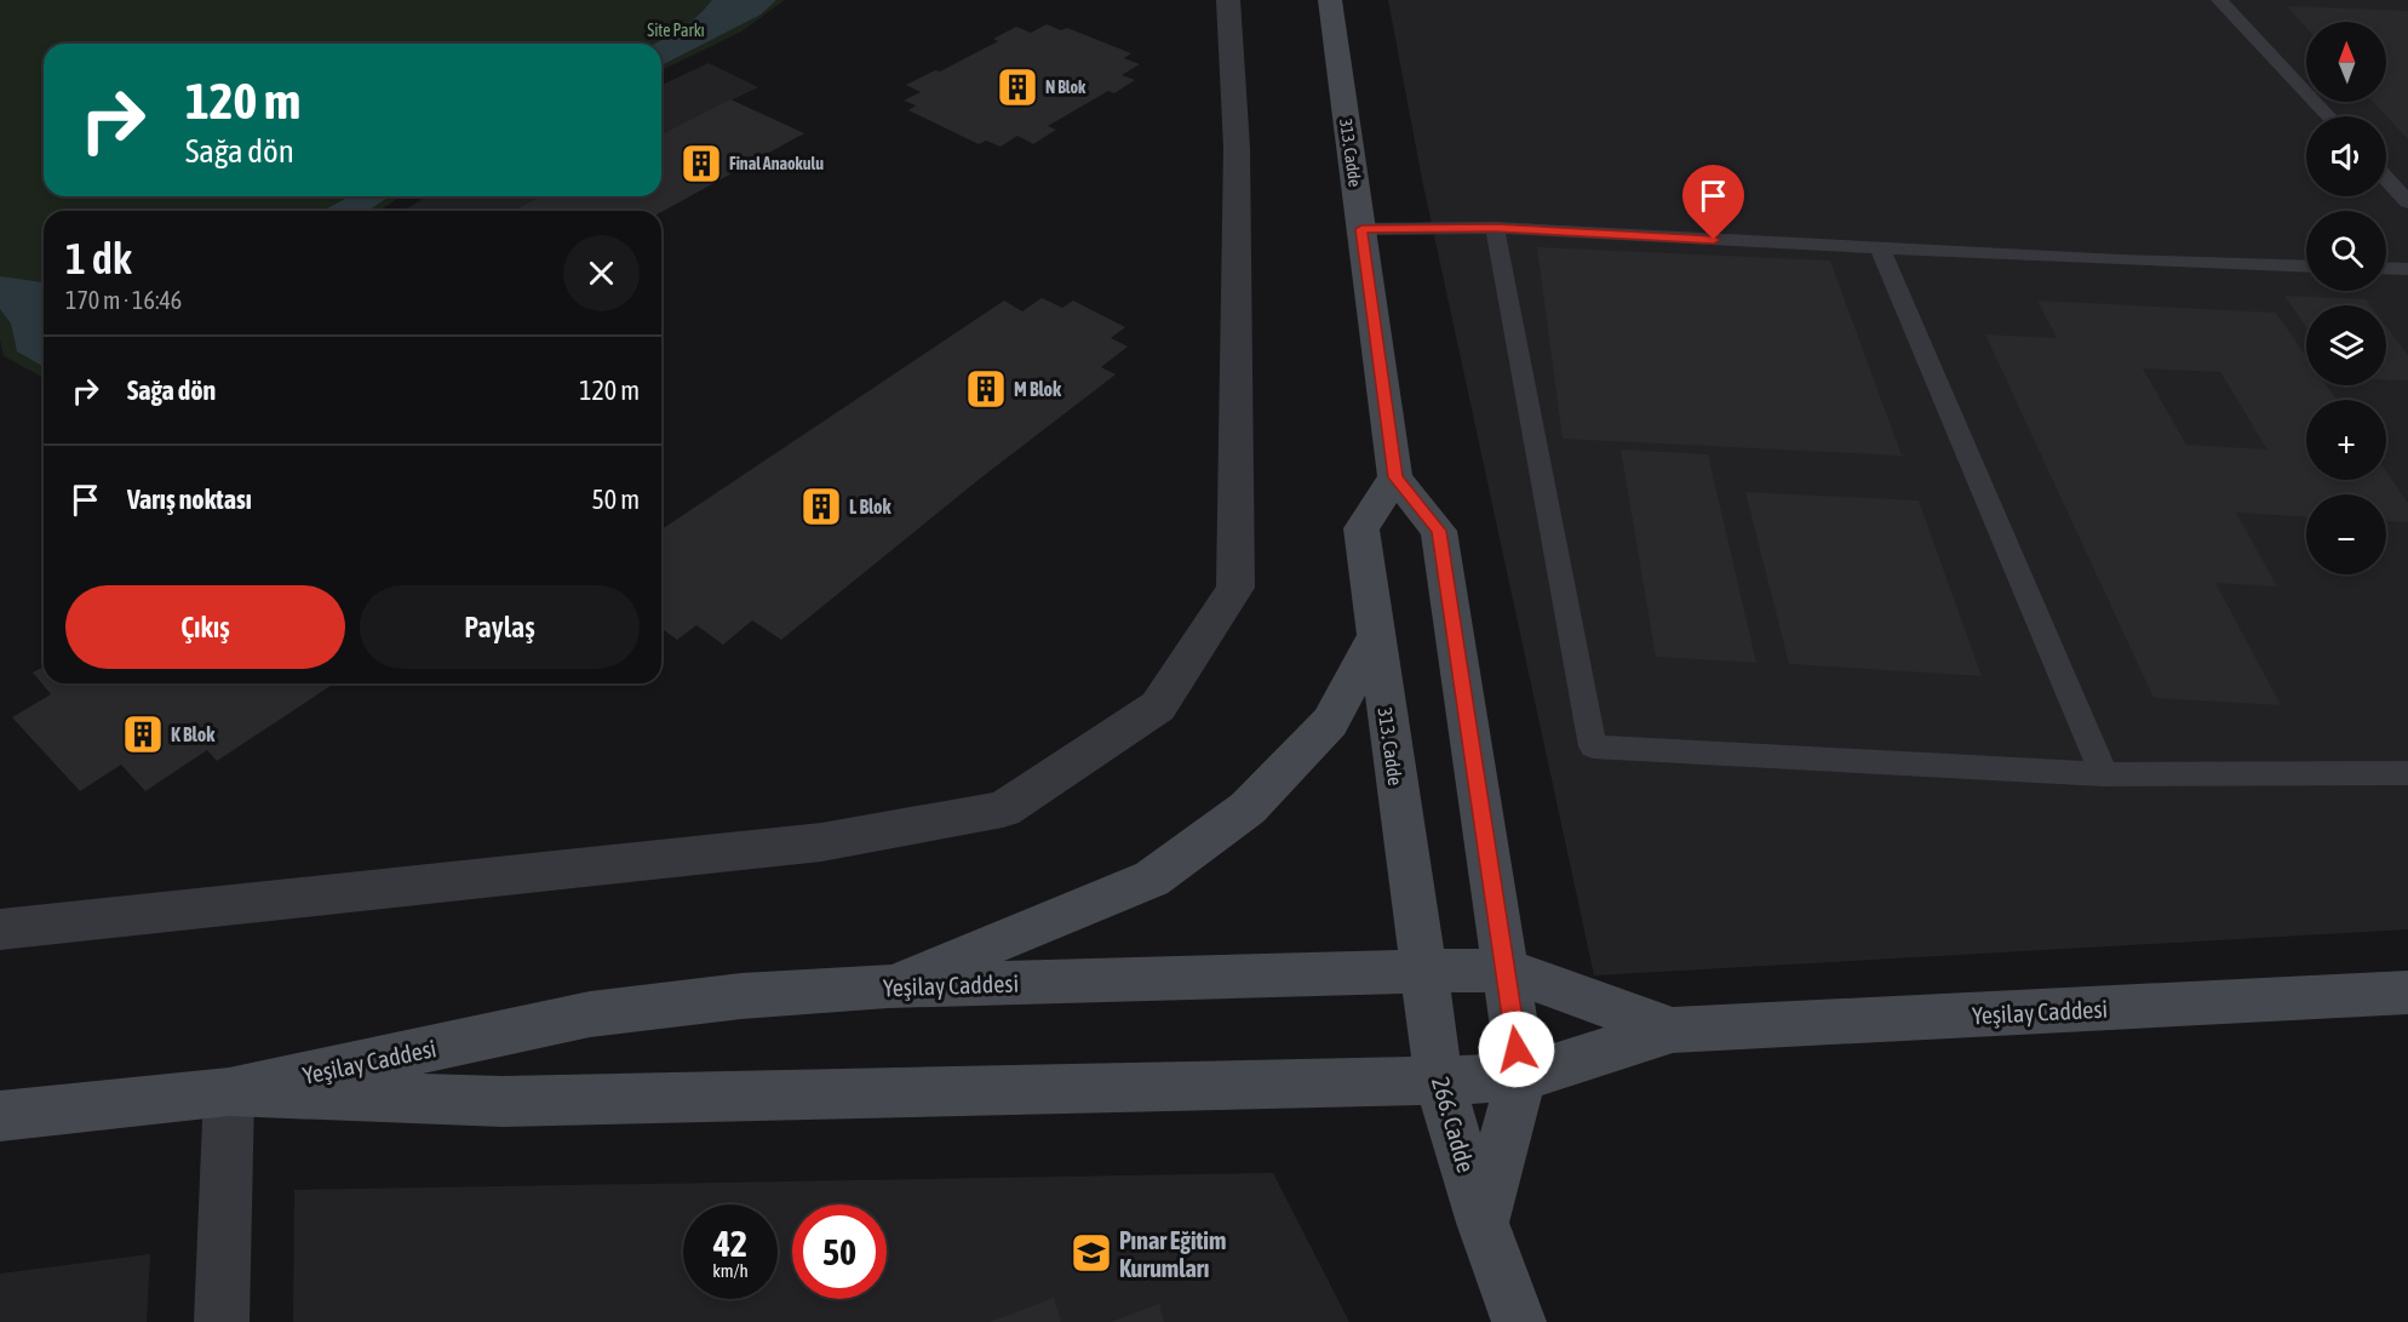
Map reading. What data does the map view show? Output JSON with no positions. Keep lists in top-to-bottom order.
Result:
{
  "streets": {
    "main road": ["313. Cadde", "Yeşilay Caddesi", "266. Cadde"]
  },
  "crossings": [
    ["313. Cadde", "Yeşilay Caddesi"],
    ["313. Cadde", "266. Cadde"],
    ["Yeşilay Caddesi", "266. Cadde"]
  ],
  "parks": ["Site Parkı"],
  "places": {
    "building": [
      "N Blok",
      "Final Anaokulu",
      "M Blok",
      "L Blok",
      "K Blok"
    ],
    "school or university": ["Pınar Eğitim Kurumları"]
  },
  "north": "top",
  "page": {
    "map_buttons": ["+", "−"],
    "turn": ["120 m", "Sağa dön"],
    "heading": ["1 dk", "170 m · 16:46"],
    "list": [
      {
        "name": "Sağa dön",
        "value": "120 m"
      },
      {
        "name": "Varış noktası",
        "value": "50 m"
      }
    ],
    "buttons": ["Çıkış", "Paylaş"],
    "speed": "42 km/h",
    "limit": "50"
  }
}
